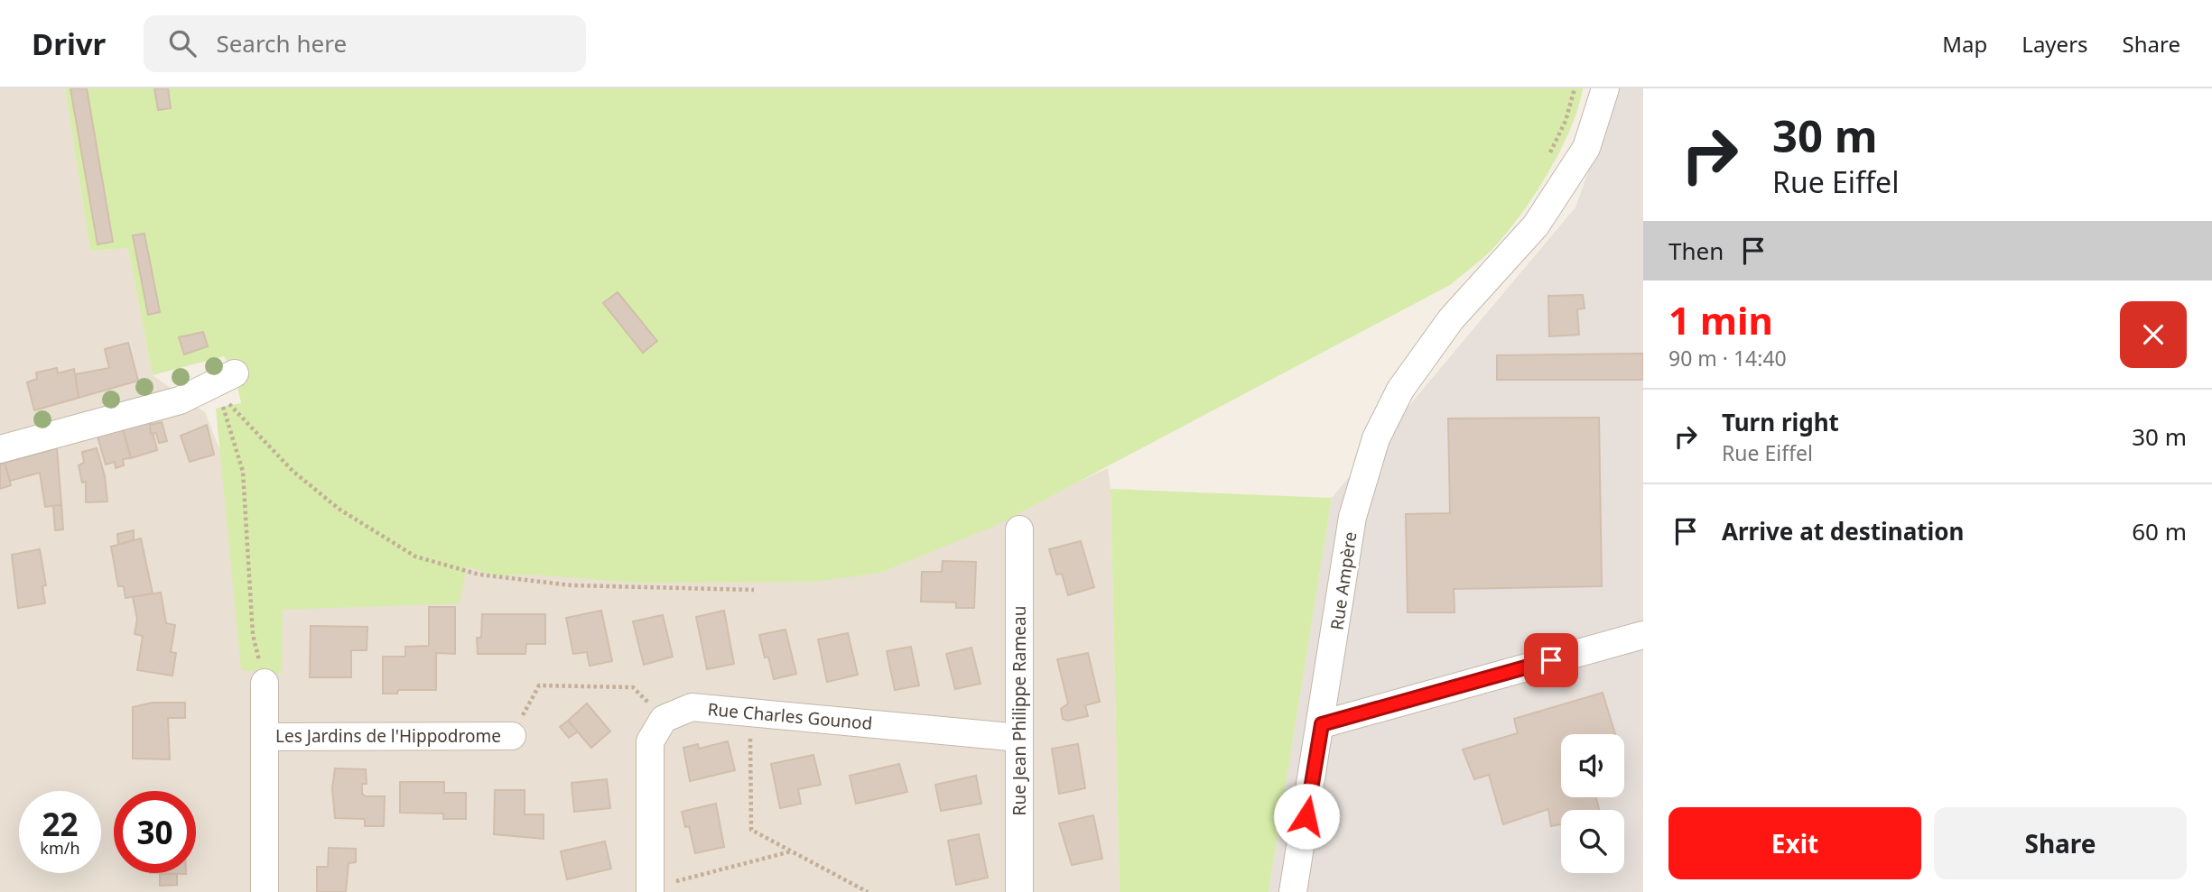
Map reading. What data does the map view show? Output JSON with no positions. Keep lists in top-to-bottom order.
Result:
{
  "streets": {
    "street": [
      "Rue Ampère",
      "Rue Jean Philippe Rameau",
      "Rue Charles Gounod",
      "Les Jardins de l'Hippodrome"
    ]
  },
  "crossings": [
    ["Rue Jean Philippe Rameau", "Rue Charles Gounod"]
  ],
  "page": {
    "header": "Drivr",
    "search": "Search here",
    "nav": ["Map", "Layers", "Share"],
    "turn": ["30 m", "Rue Eiffel"],
    "then": "Then",
    "heading": ["1 min", "90 m · 14:40"],
    "list": [
      {
        "name": "Turn right",
        "note": "Rue Eiffel",
        "value": "30 m"
      },
      {
        "name": "Arrive at destination",
        "value": "60 m"
      }
    ],
    "speed": "22 km/h",
    "limit": "30",
    "buttons": ["Exit", "Share"]
  }
}
